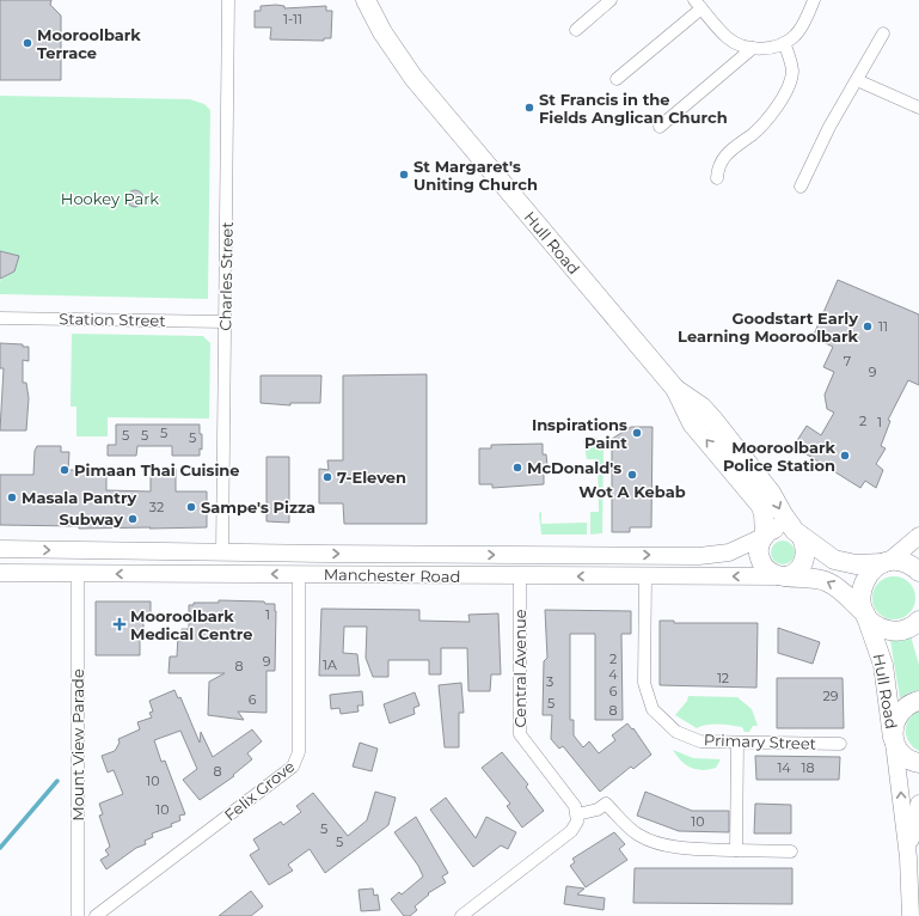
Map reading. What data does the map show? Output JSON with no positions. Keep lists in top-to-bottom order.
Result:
{
  "streets": {
    "main road": ["Hull Road", "Manchester Road"],
    "street": [
      "Charles Street",
      "Station Street",
      "Central Avenue",
      "Primary Street",
      "Mount View Parade",
      "Felix Grove"
    ]
  },
  "crossings": [
    ["Hull Road", "Manchester Road"],
    ["Charles Street", "Station Street"],
    ["Charles Street", "Manchester Road"],
    ["Manchester Road", "Central Avenue"],
    ["Manchester Road", "Primary Street"],
    ["Manchester Road", "Mount View Parade"],
    ["Manchester Road", "Felix Grove"]
  ],
  "parks": ["Hookey Park"],
  "places": {
    "other": [
      "Mooroolbark Terrace",
      "St Francis in the Fields Anglican Church",
      "St Margaret's Uniting Church",
      "Goodstart Early Learning Mooroolbark",
      "Inspirations Paint",
      "Mooroolbark Police Station",
      "McDonald's",
      "Pimaan Thai Cuisine",
      "Wot A Kebab",
      "7-Eleven",
      "Masala Pantry",
      "Sampe's Pizza",
      "Subway"
    ],
    "health": ["Mooroolbark Medical Centre"]
  },
  "house_numbers": [
    "1-11",
    "11",
    "7",
    "9",
    "2",
    "1",
    "5",
    "5",
    "5",
    "5",
    "32",
    "1",
    "2",
    "9",
    "1A",
    "8",
    "4",
    "12",
    "3",
    "6",
    "29",
    "6",
    "5",
    "8",
    "14",
    "18",
    "8",
    "10",
    "10",
    "10",
    "5",
    "5"
  ]
}
